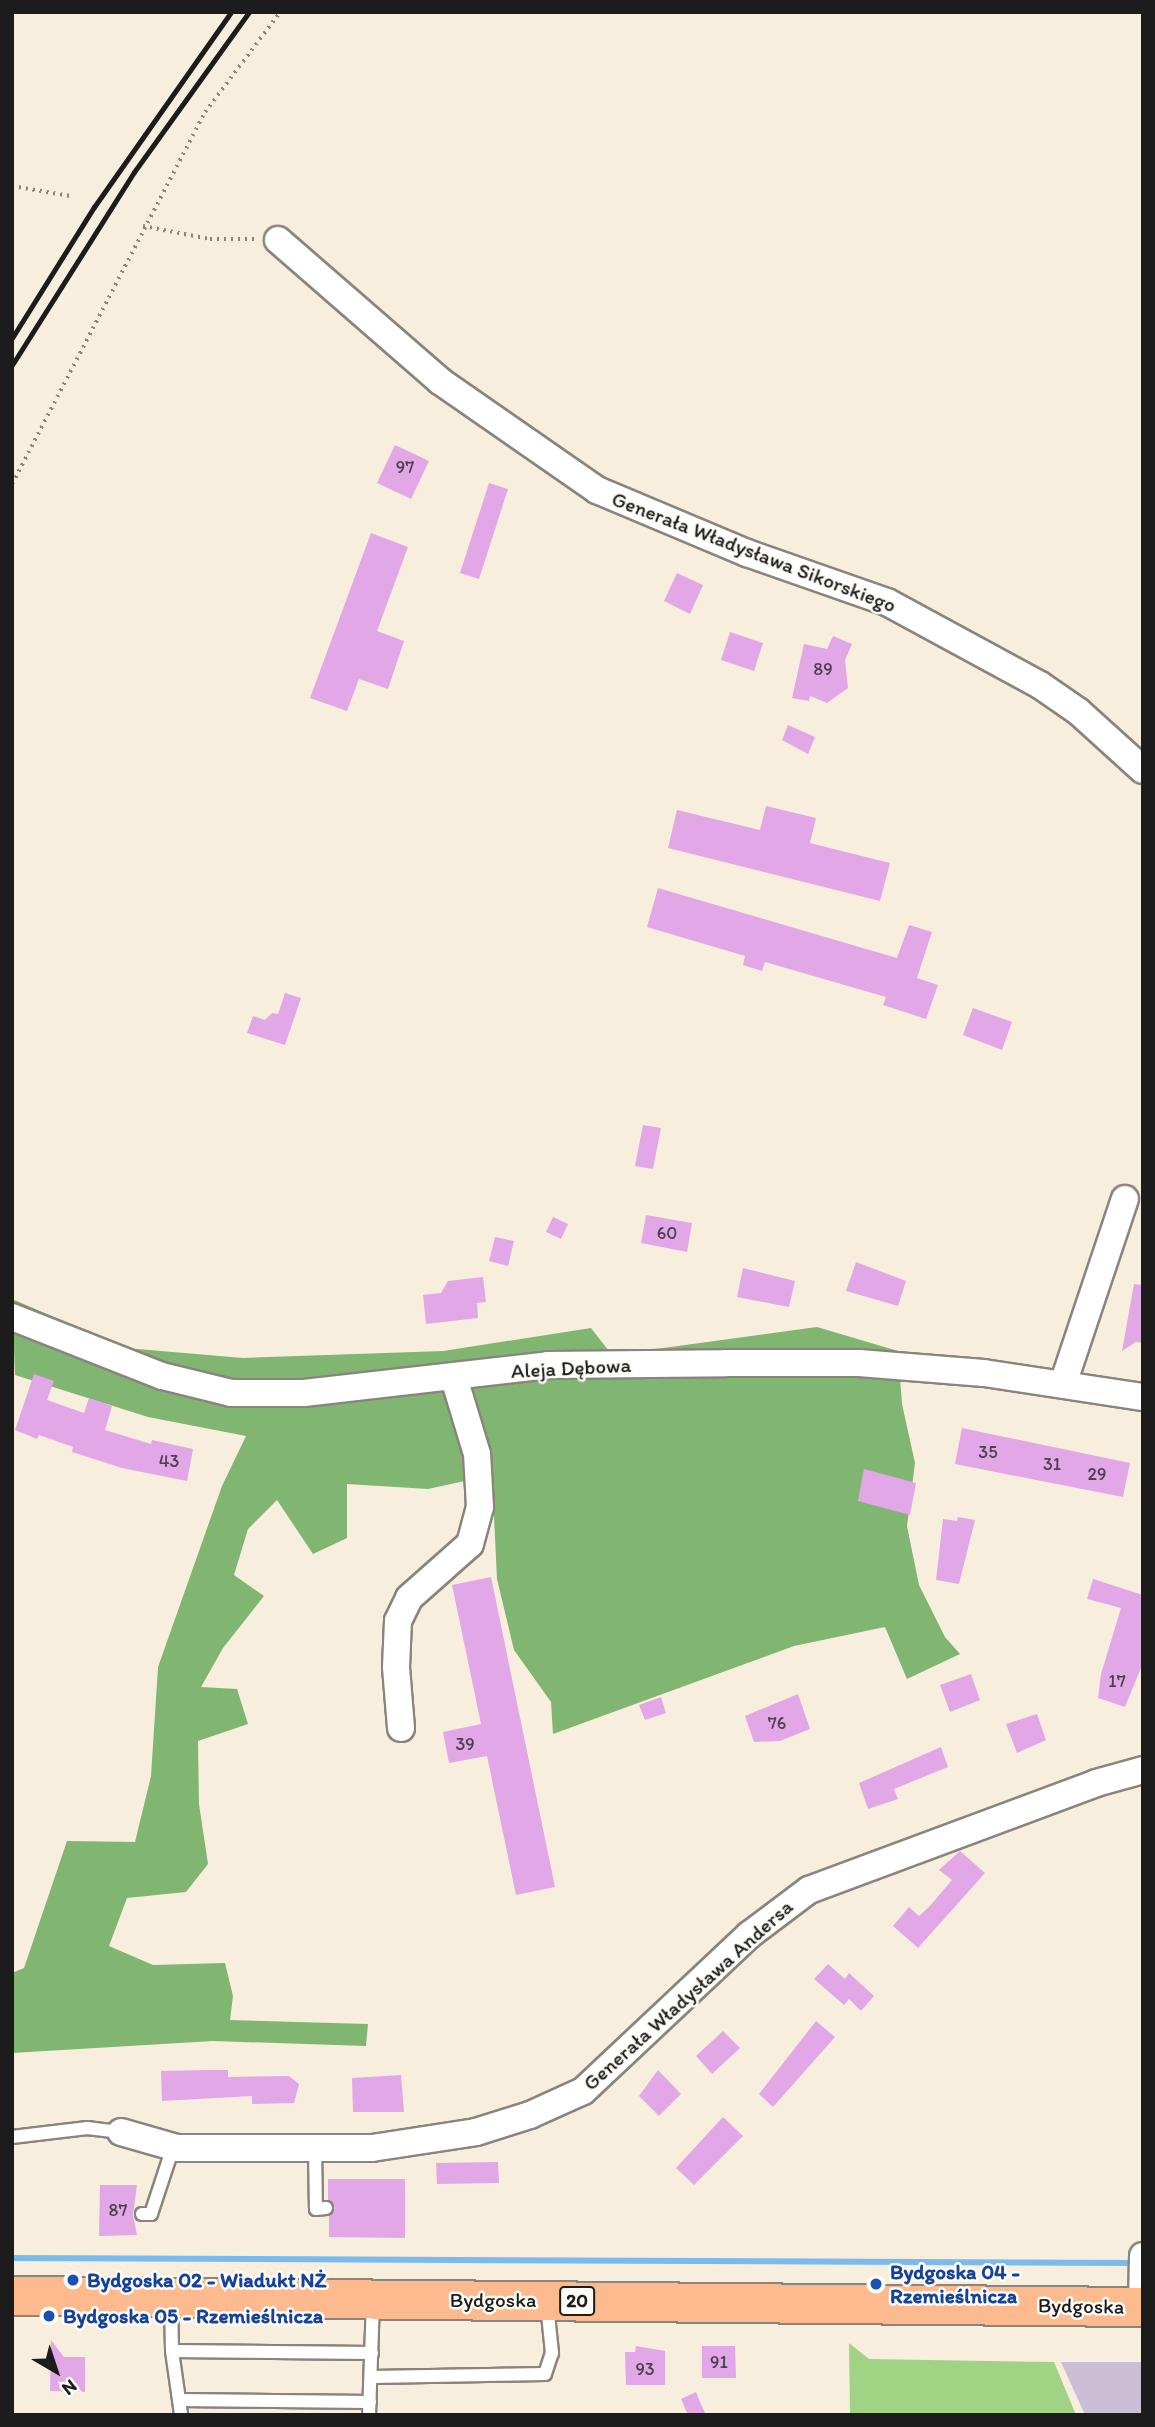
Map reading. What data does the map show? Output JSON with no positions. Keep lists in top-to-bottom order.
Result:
{
  "streets": {
    "main road": ["Bydgoska", "20"],
    "street": ["Generała Władysława Sikorskiego", "Aleja Dębowa", "Generała Władysława Andersa"]
  },
  "places": ["Bydgoska 02 - Wiadukt NŻ", "Bydgoska 04 - Rzemieślnicza", "Bydgoska 05 - Rzemieślnicza"],
  "house_numbers": [
    "97",
    "89",
    "60",
    "35",
    "43",
    "31",
    "29",
    "17",
    "76",
    "39",
    "87",
    "91",
    "93"
  ],
  "north": "bottom right"
}
